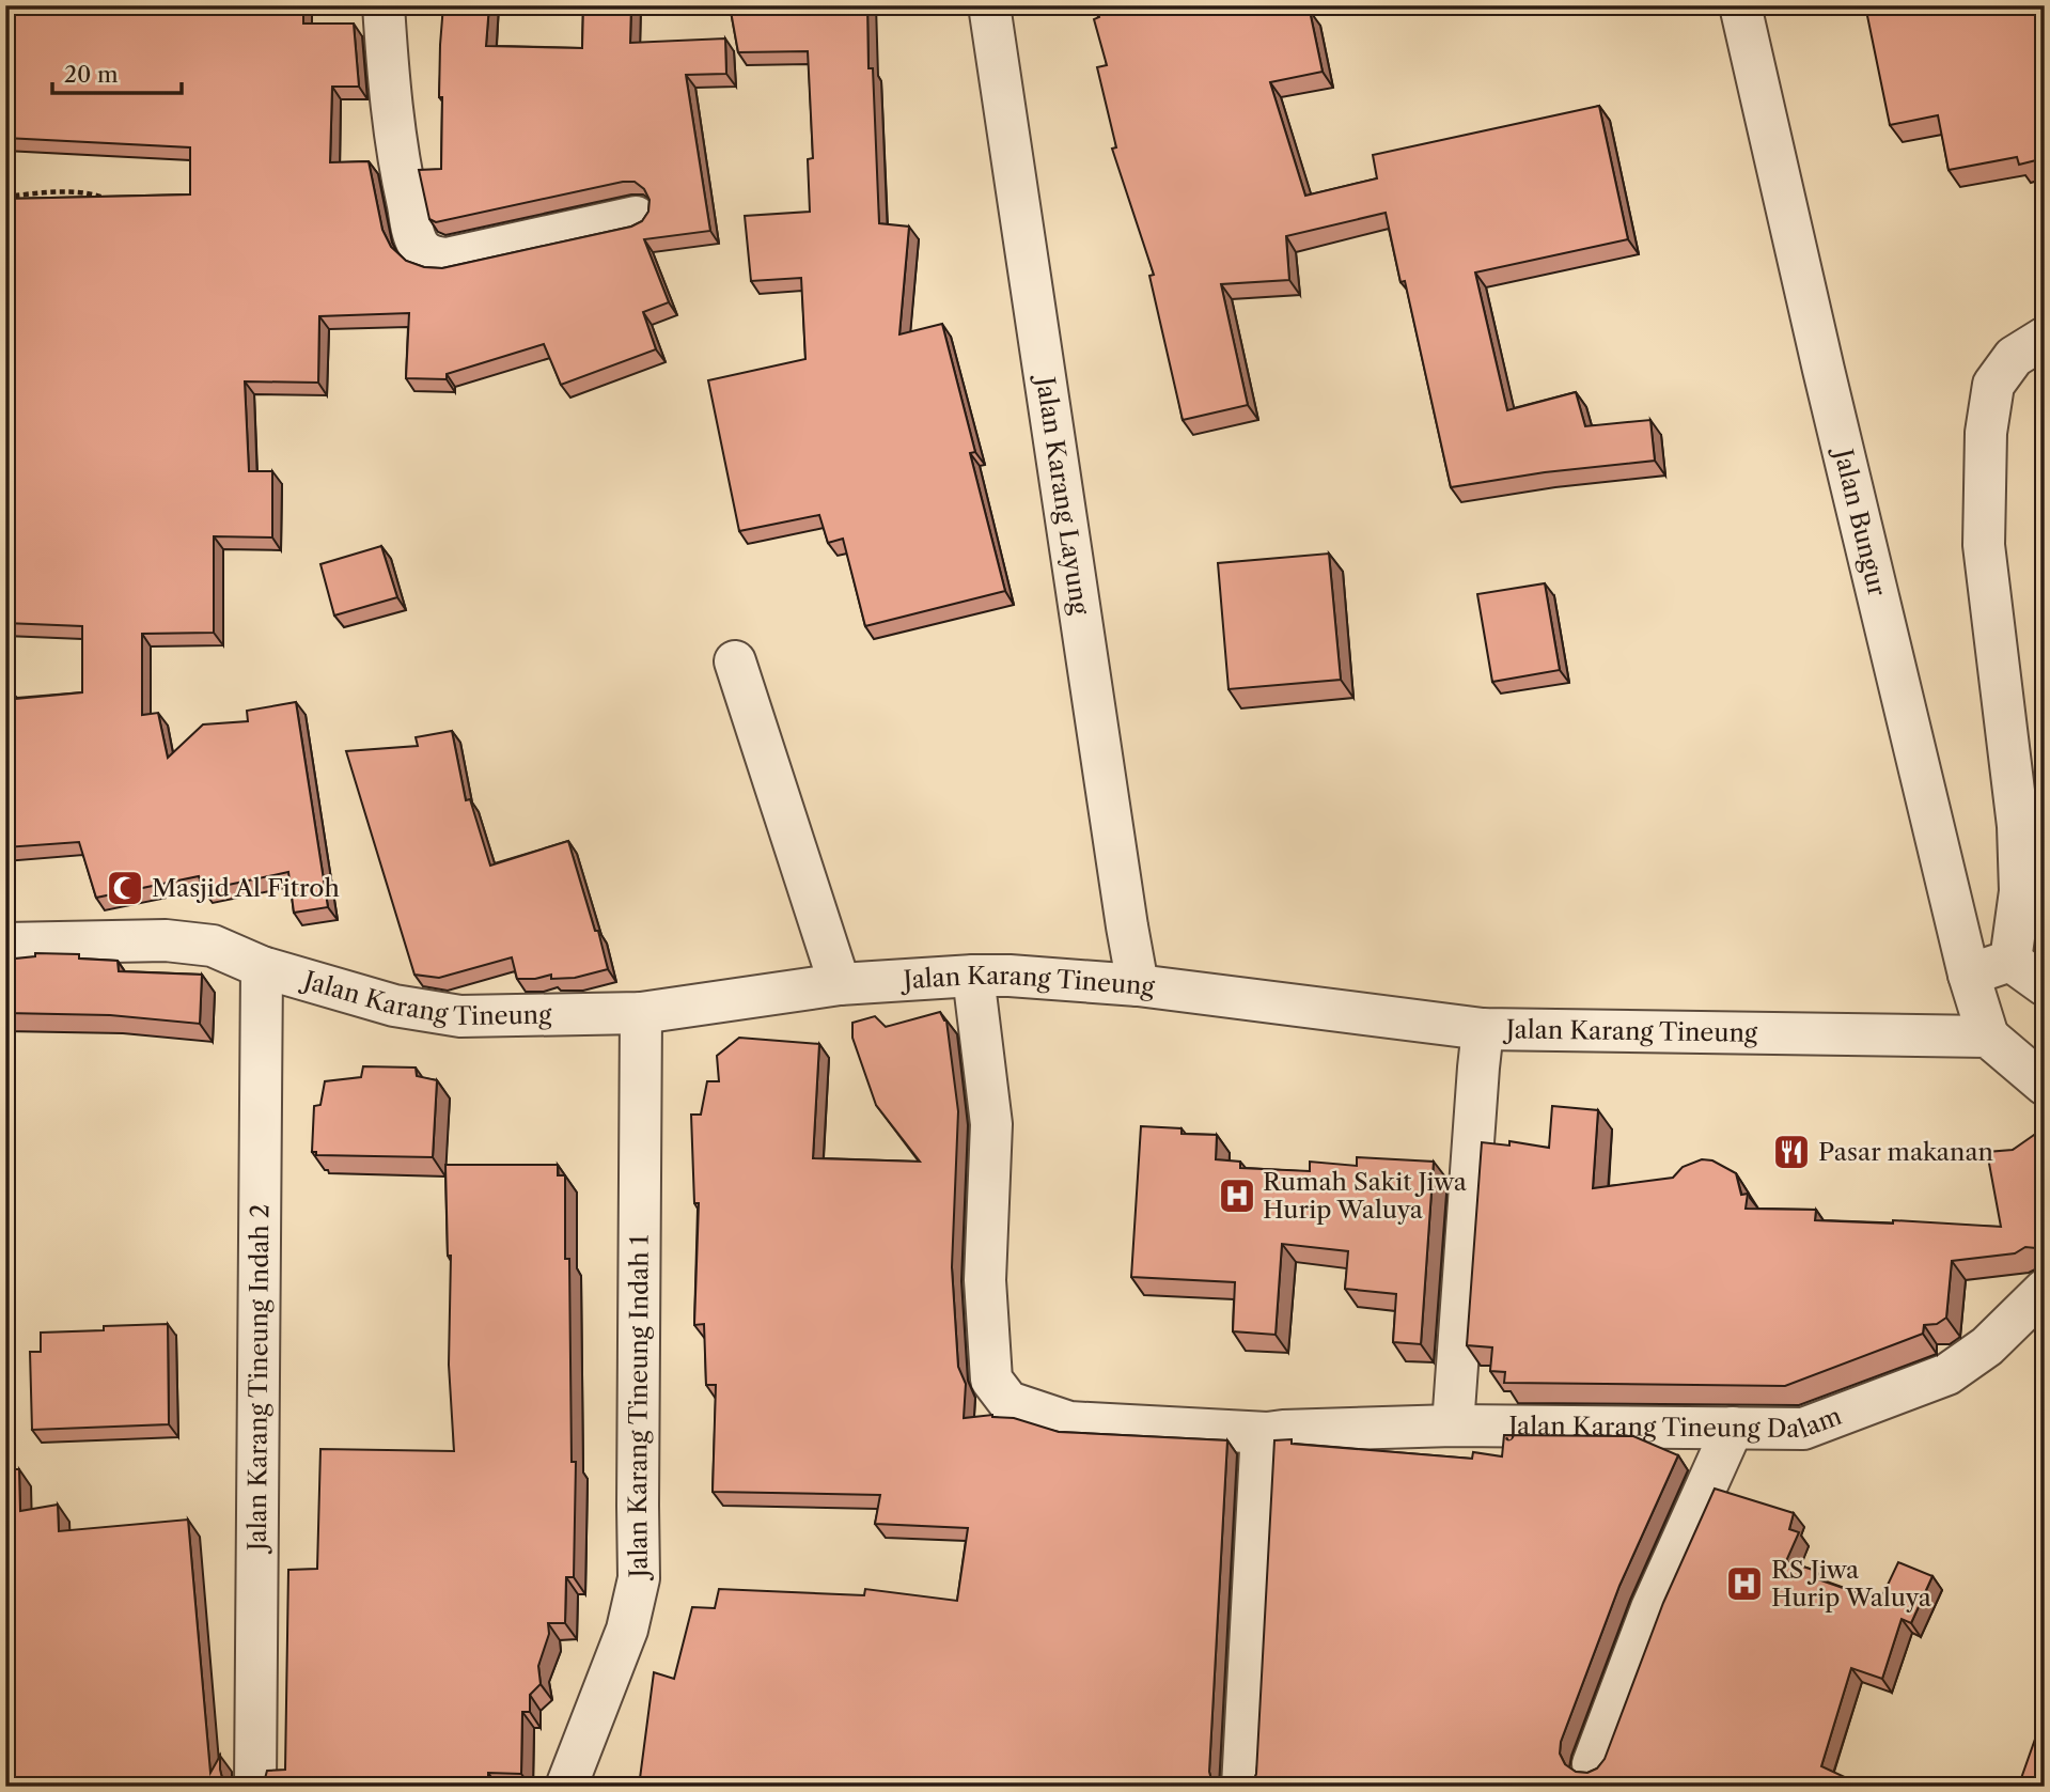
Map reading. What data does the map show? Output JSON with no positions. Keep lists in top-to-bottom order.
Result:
{
  "streets": {
    "street": [
      "Jalan Karang Layung",
      "Jalan Bungur",
      "Jalan Karang Tineung",
      "Jalan Karang Tineung Indah 2",
      "Jalan Karang Tineung Indah 1",
      "Jalan Karang Tineung Dalam"
    ]
  },
  "crossings": [
    ["Jalan Karang Layung", "Jalan Karang Tineung"],
    ["Jalan Bungur", "Jalan Karang Tineung"],
    ["Jalan Karang Tineung", "Jalan Karang Tineung Indah 2"],
    ["Jalan Karang Tineung", "Jalan Karang Tineung Indah 1"],
    ["Jalan Karang Tineung", "Jalan Karang Tineung Dalam"]
  ],
  "places": {
    "mosque": ["Masjid Al Fitroh"],
    "restaurant": ["Pasar makanan"],
    "hospital": ["Rumah Sakit Jiwa Hurip Waluya", "RS Jiwa Hurip Waluya"]
  },
  "scale_bar": "20 m"
}
